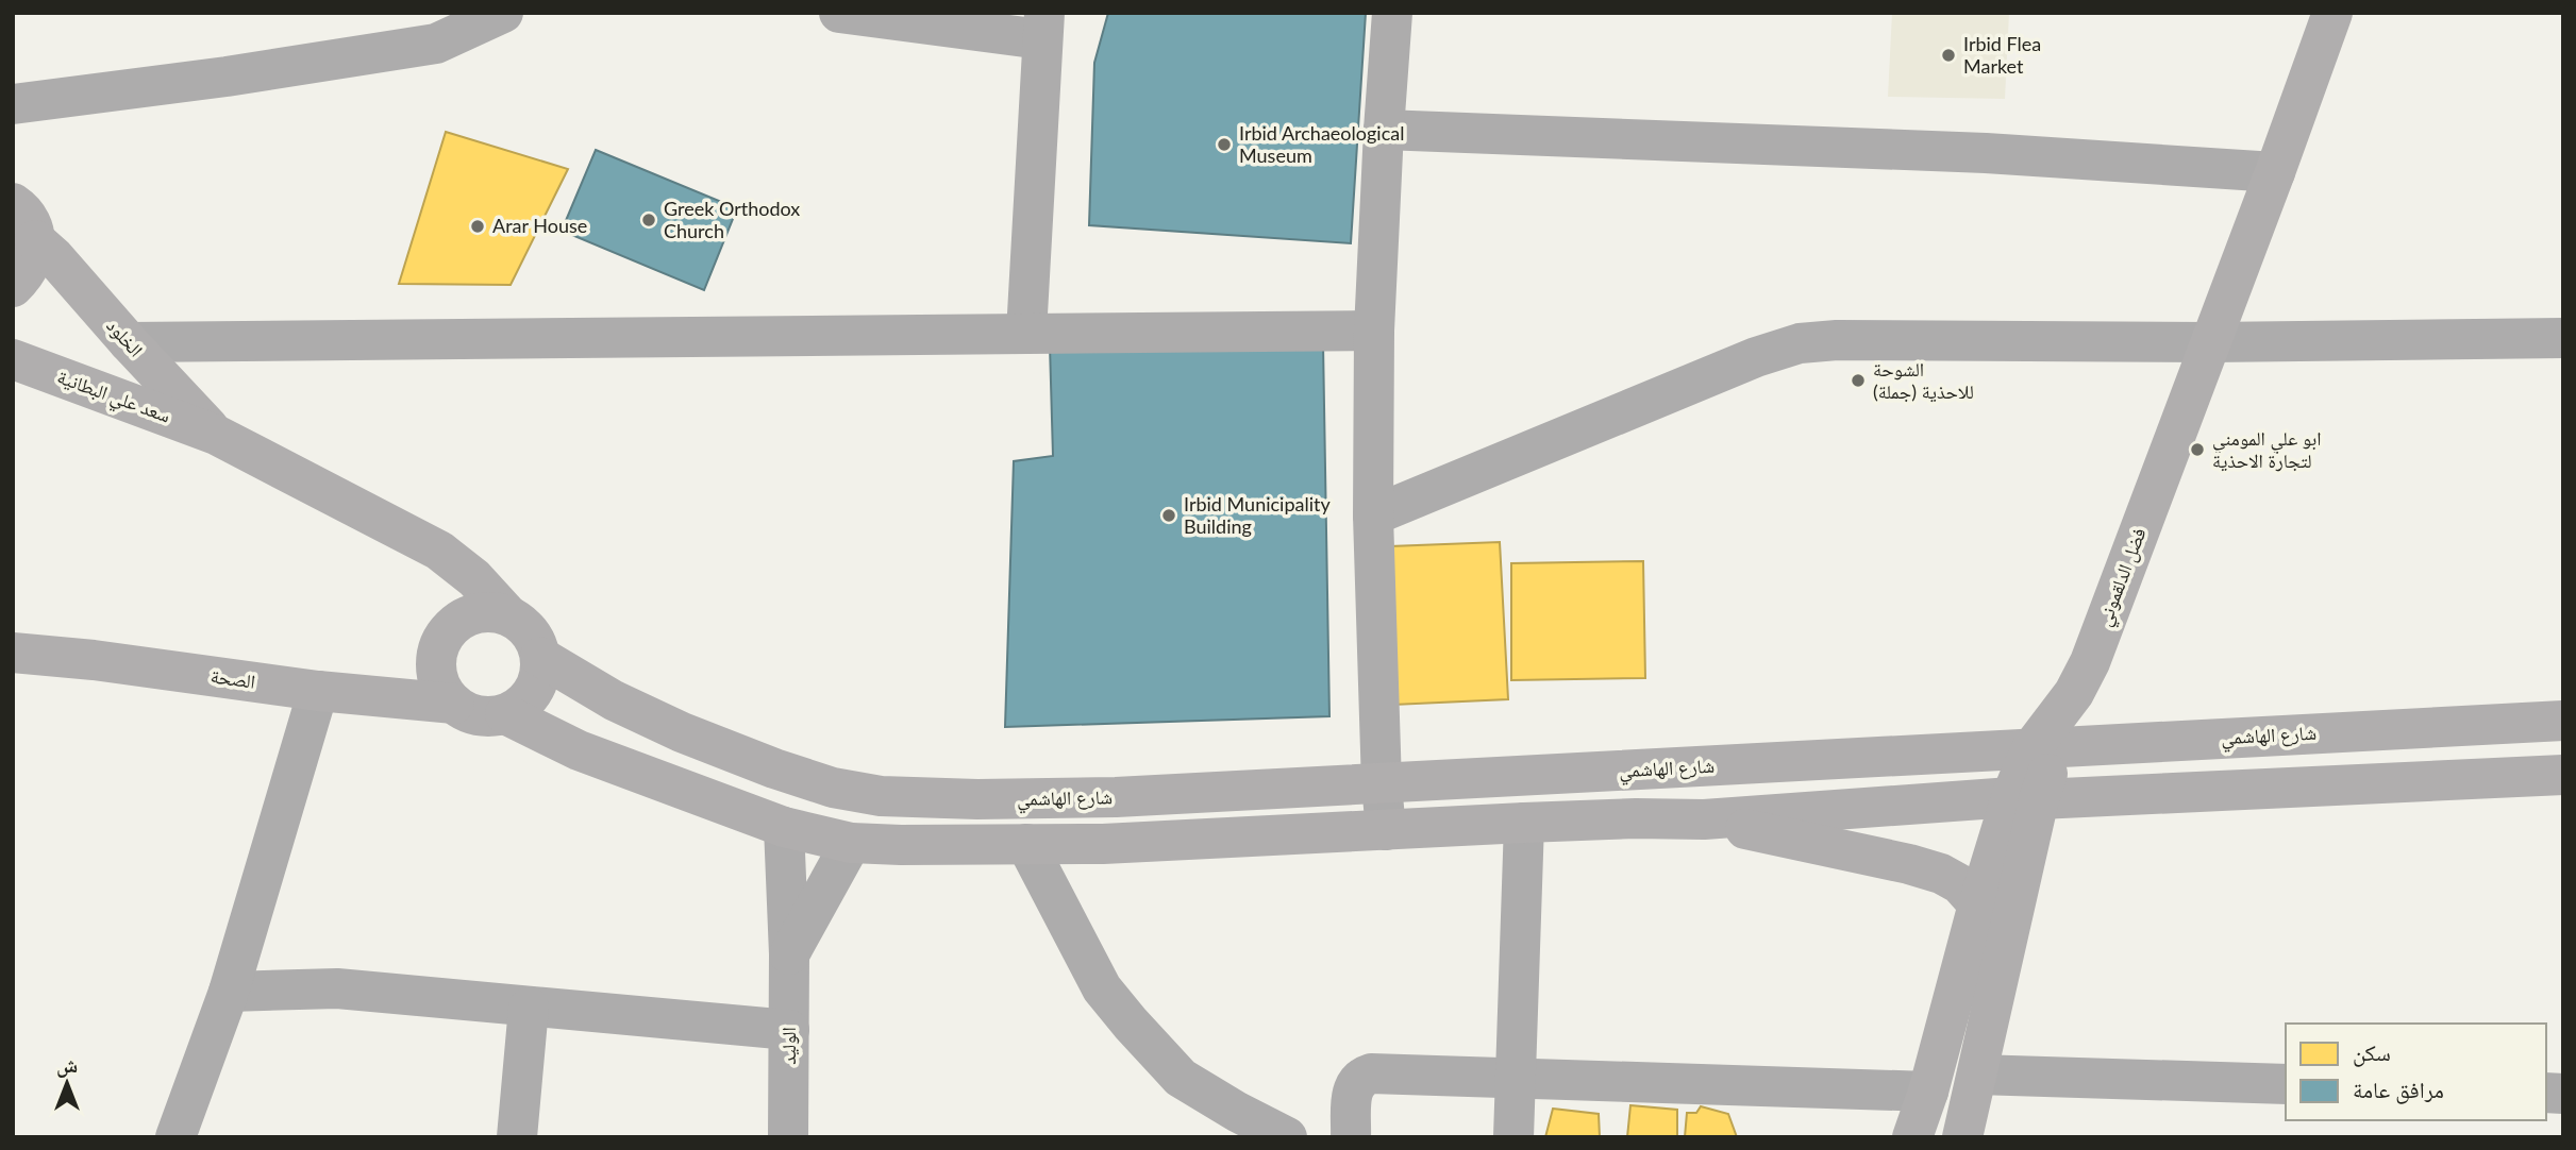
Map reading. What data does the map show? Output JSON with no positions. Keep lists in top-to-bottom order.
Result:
{
  "streets": {
    "main road": [
      "الخلود",
      "سعد علي البطانية",
      "فضل الدلقموني",
      "الصحة",
      "شارع الهاشمي"
    ],
    "street": ["الوليد"]
  },
  "crossings": [
    ["الخلود", "سعد علي البطانية"],
    ["فضل الدلقموني", "شارع الهاشمي"],
    ["الصحة", "شارع الهاشمي"]
  ],
  "places": [
    "Irbid Flea Market",
    "Irbid Archaeological Museum",
    "Greek Orthodox Church",
    "Arar House",
    "الشوحة للاحذية (جملة)",
    "ابو علي المومني لتجارة الاحذية",
    "Irbid Municipality Building"
  ],
  "legend": ["سكن", "مرافق عامة"],
  "north": "top"
}
